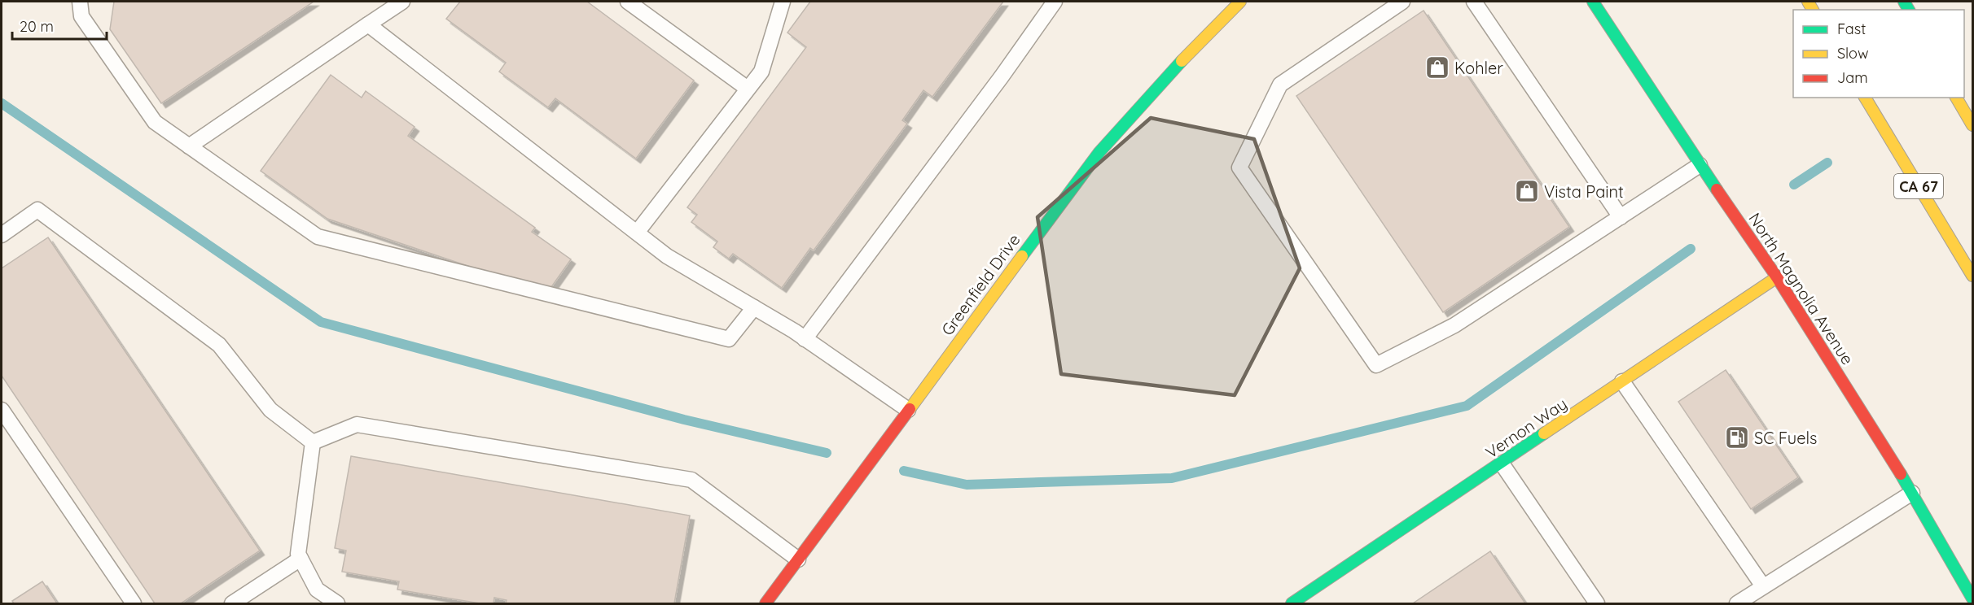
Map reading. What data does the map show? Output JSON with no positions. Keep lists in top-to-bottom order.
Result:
{
  "streets": {
    "main road": [
      "CA 67",
      "Greenfield Drive",
      "North Magnolia Avenue",
      "Vernon Way"
    ]
  },
  "crossings": [
    ["North Magnolia Avenue", "Vernon Way"]
  ],
  "places": {
    "shop": ["Kohler", "Vista Paint"],
    "fuel station": ["SC Fuels"]
  },
  "legend": ["Fast", "Slow", "Jam"],
  "scale_bar": "20 m"
}
